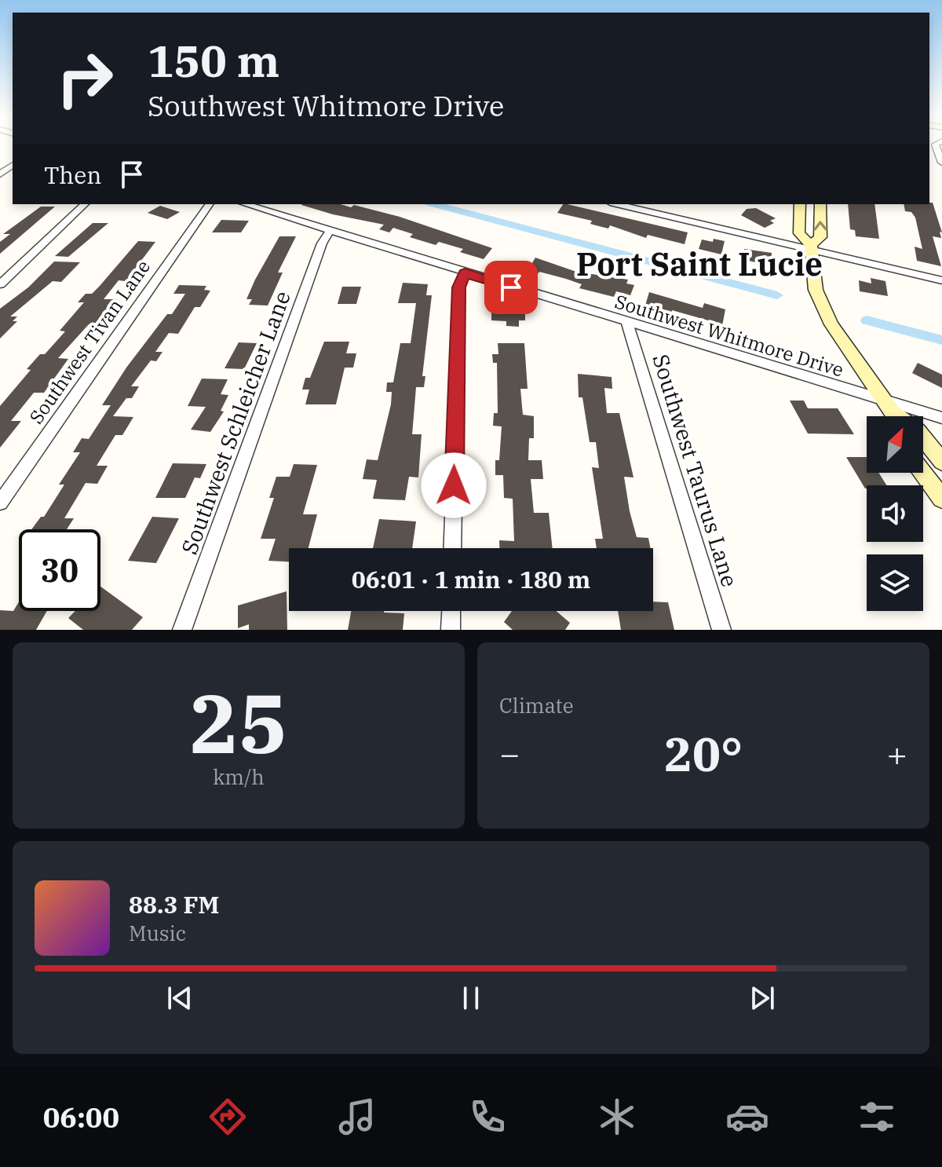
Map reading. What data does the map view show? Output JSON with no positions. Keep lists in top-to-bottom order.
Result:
{
  "streets": {
    "street": [
      "Southwest Whitmore Drive",
      "Southwest Tivan Lane",
      "Southwest Schleicher Lane",
      "Southwest Taurus Lane"
    ]
  },
  "crossings": [
    ["Southwest Whitmore Drive", "Southwest Schleicher Lane"],
    ["Southwest Whitmore Drive", "Southwest Taurus Lane"]
  ],
  "districts": ["Port Saint Lucie"],
  "north": "top right",
  "page": {
    "turn": ["150 m", "Southwest Whitmore Drive"],
    "then": "Then",
    "limit": "30",
    "trip": "06:01 · 1 min · 180 m",
    "tile": [
      ["25", "km/h"],
      "Climate"
    ],
    "heat": ["−", "20°", "+"],
    "song": ["88.3 FM", "Music"],
    "tabs": "06:00"
  }
}
